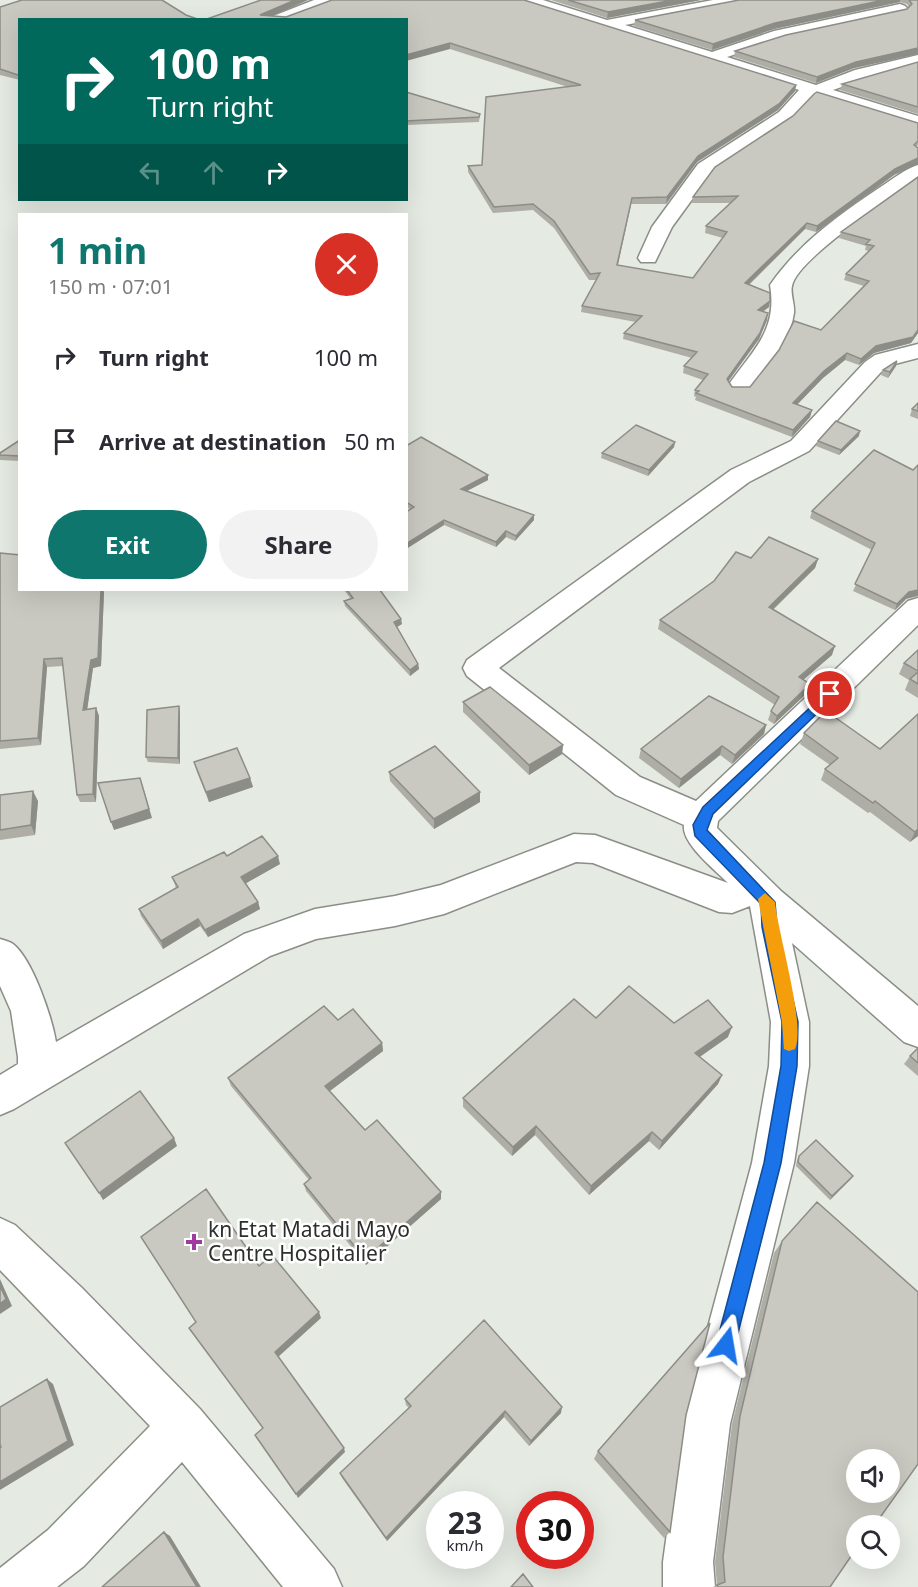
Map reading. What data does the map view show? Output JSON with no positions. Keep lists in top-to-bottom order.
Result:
{
  "places": {
    "health": ["kn Etat Matadi Mayo Centre Hospitalier"]
  },
  "page": {
    "turn": ["100 m", "Turn right"],
    "heading": ["1 min", "150 m · 07:01"],
    "list": [
      {
        "name": "Turn right",
        "value": "100 m"
      },
      {
        "name": "Arrive at destination",
        "value": "50 m"
      }
    ],
    "buttons": ["Exit", "Share"],
    "speed": "23 km/h",
    "limit": "30"
  }
}
